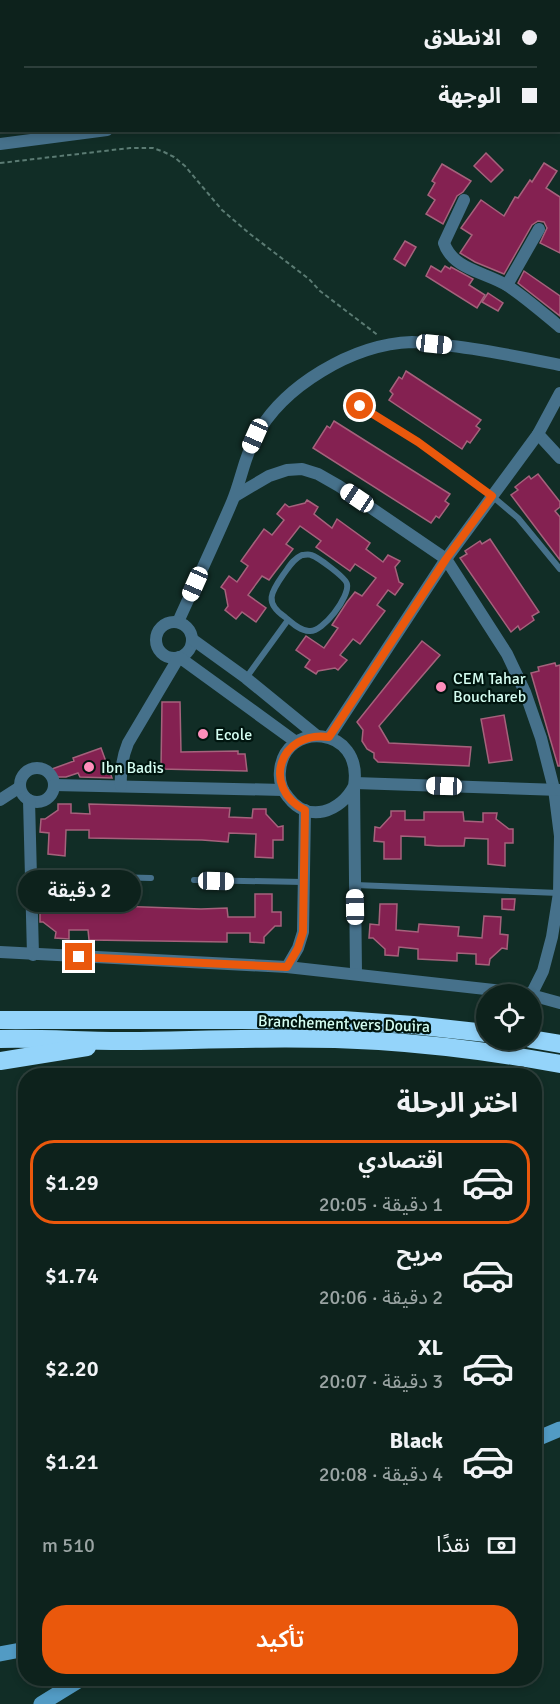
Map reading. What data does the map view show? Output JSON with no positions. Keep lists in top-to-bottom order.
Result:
{
  "streets": {
    "highway": ["Branchement vers Douira"]
  },
  "places": ["CEM Tahar Bouchareb", "Ecole", "Ibn Badis"],
  "page": {
    "banner": ["الانطلاق", "الوجهة"],
    "bubble": "2 دقيقة",
    "heading": "اختر الرحلة",
    "list": [
      {
        "name": "اقتصادي",
        "note": "1 دقيقة · 20:05",
        "value": "$1.29"
      },
      {
        "name": "مريح",
        "note": "2 دقيقة · 20:06",
        "value": "$1.74"
      },
      {
        "name": "XL",
        "note": "3 دقيقة · 20:07",
        "value": "$2.20"
      },
      {
        "name": "Black",
        "note": "4 دقيقة · 20:08",
        "value": "$1.21"
      }
    ],
    "pay": ["نقدًا", "510 m"],
    "buttons": "تأكيد"
  }
}
